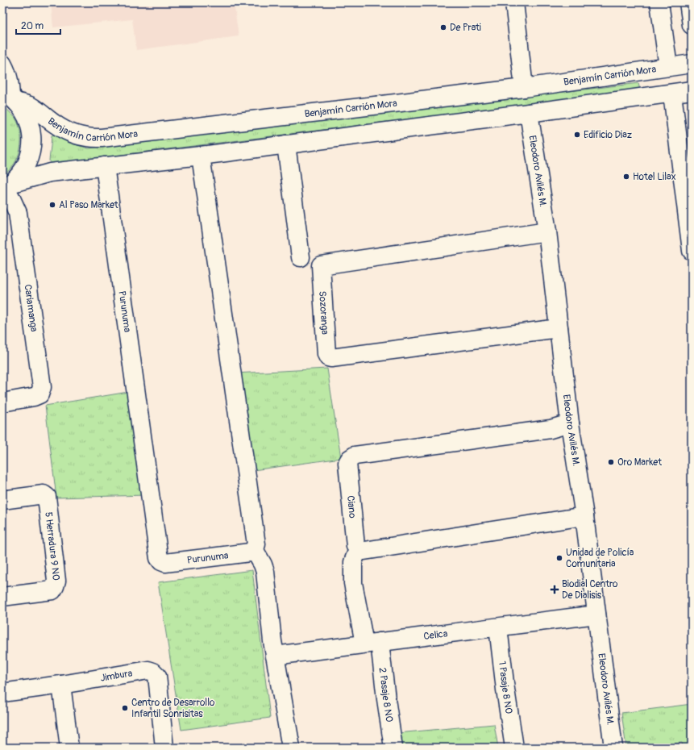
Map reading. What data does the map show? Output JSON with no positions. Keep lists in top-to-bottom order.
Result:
{
  "streets": {
    "main road": [
      "Benjamín Carrión Mora",
      "Eleodoro Avilés M.",
      "Cariamanga",
      "Purunuma",
      "Sozoranga",
      "Ciano",
      "5 Herradura 9 NO",
      "Celica",
      "Jimbura",
      "1 Pasaje 8 NO",
      "2 Pasaje 8 NO"
    ]
  },
  "crossings": [
    ["Eleodoro Avilés M.", "Sozoranga"],
    ["Eleodoro Avilés M.", "Ciano"],
    ["Eleodoro Avilés M.", "Celica"],
    ["Ciano", "2 Pasaje 8 NO"],
    ["Celica", "1 Pasaje 8 NO"],
    ["Celica", "2 Pasaje 8 NO"]
  ],
  "places": {
    "other": [
      "De Prati",
      "Edificio Diaz",
      "Hotel Lilax",
      "Al Paso Market",
      "Oro Market",
      "Unidad de Policía Comunitaria",
      "Centro de Desarrollo Infantil Sonrisitas"
    ],
    "health": ["Biodial Centro De Dialisis"]
  },
  "scale_bar": "20 m"
}
